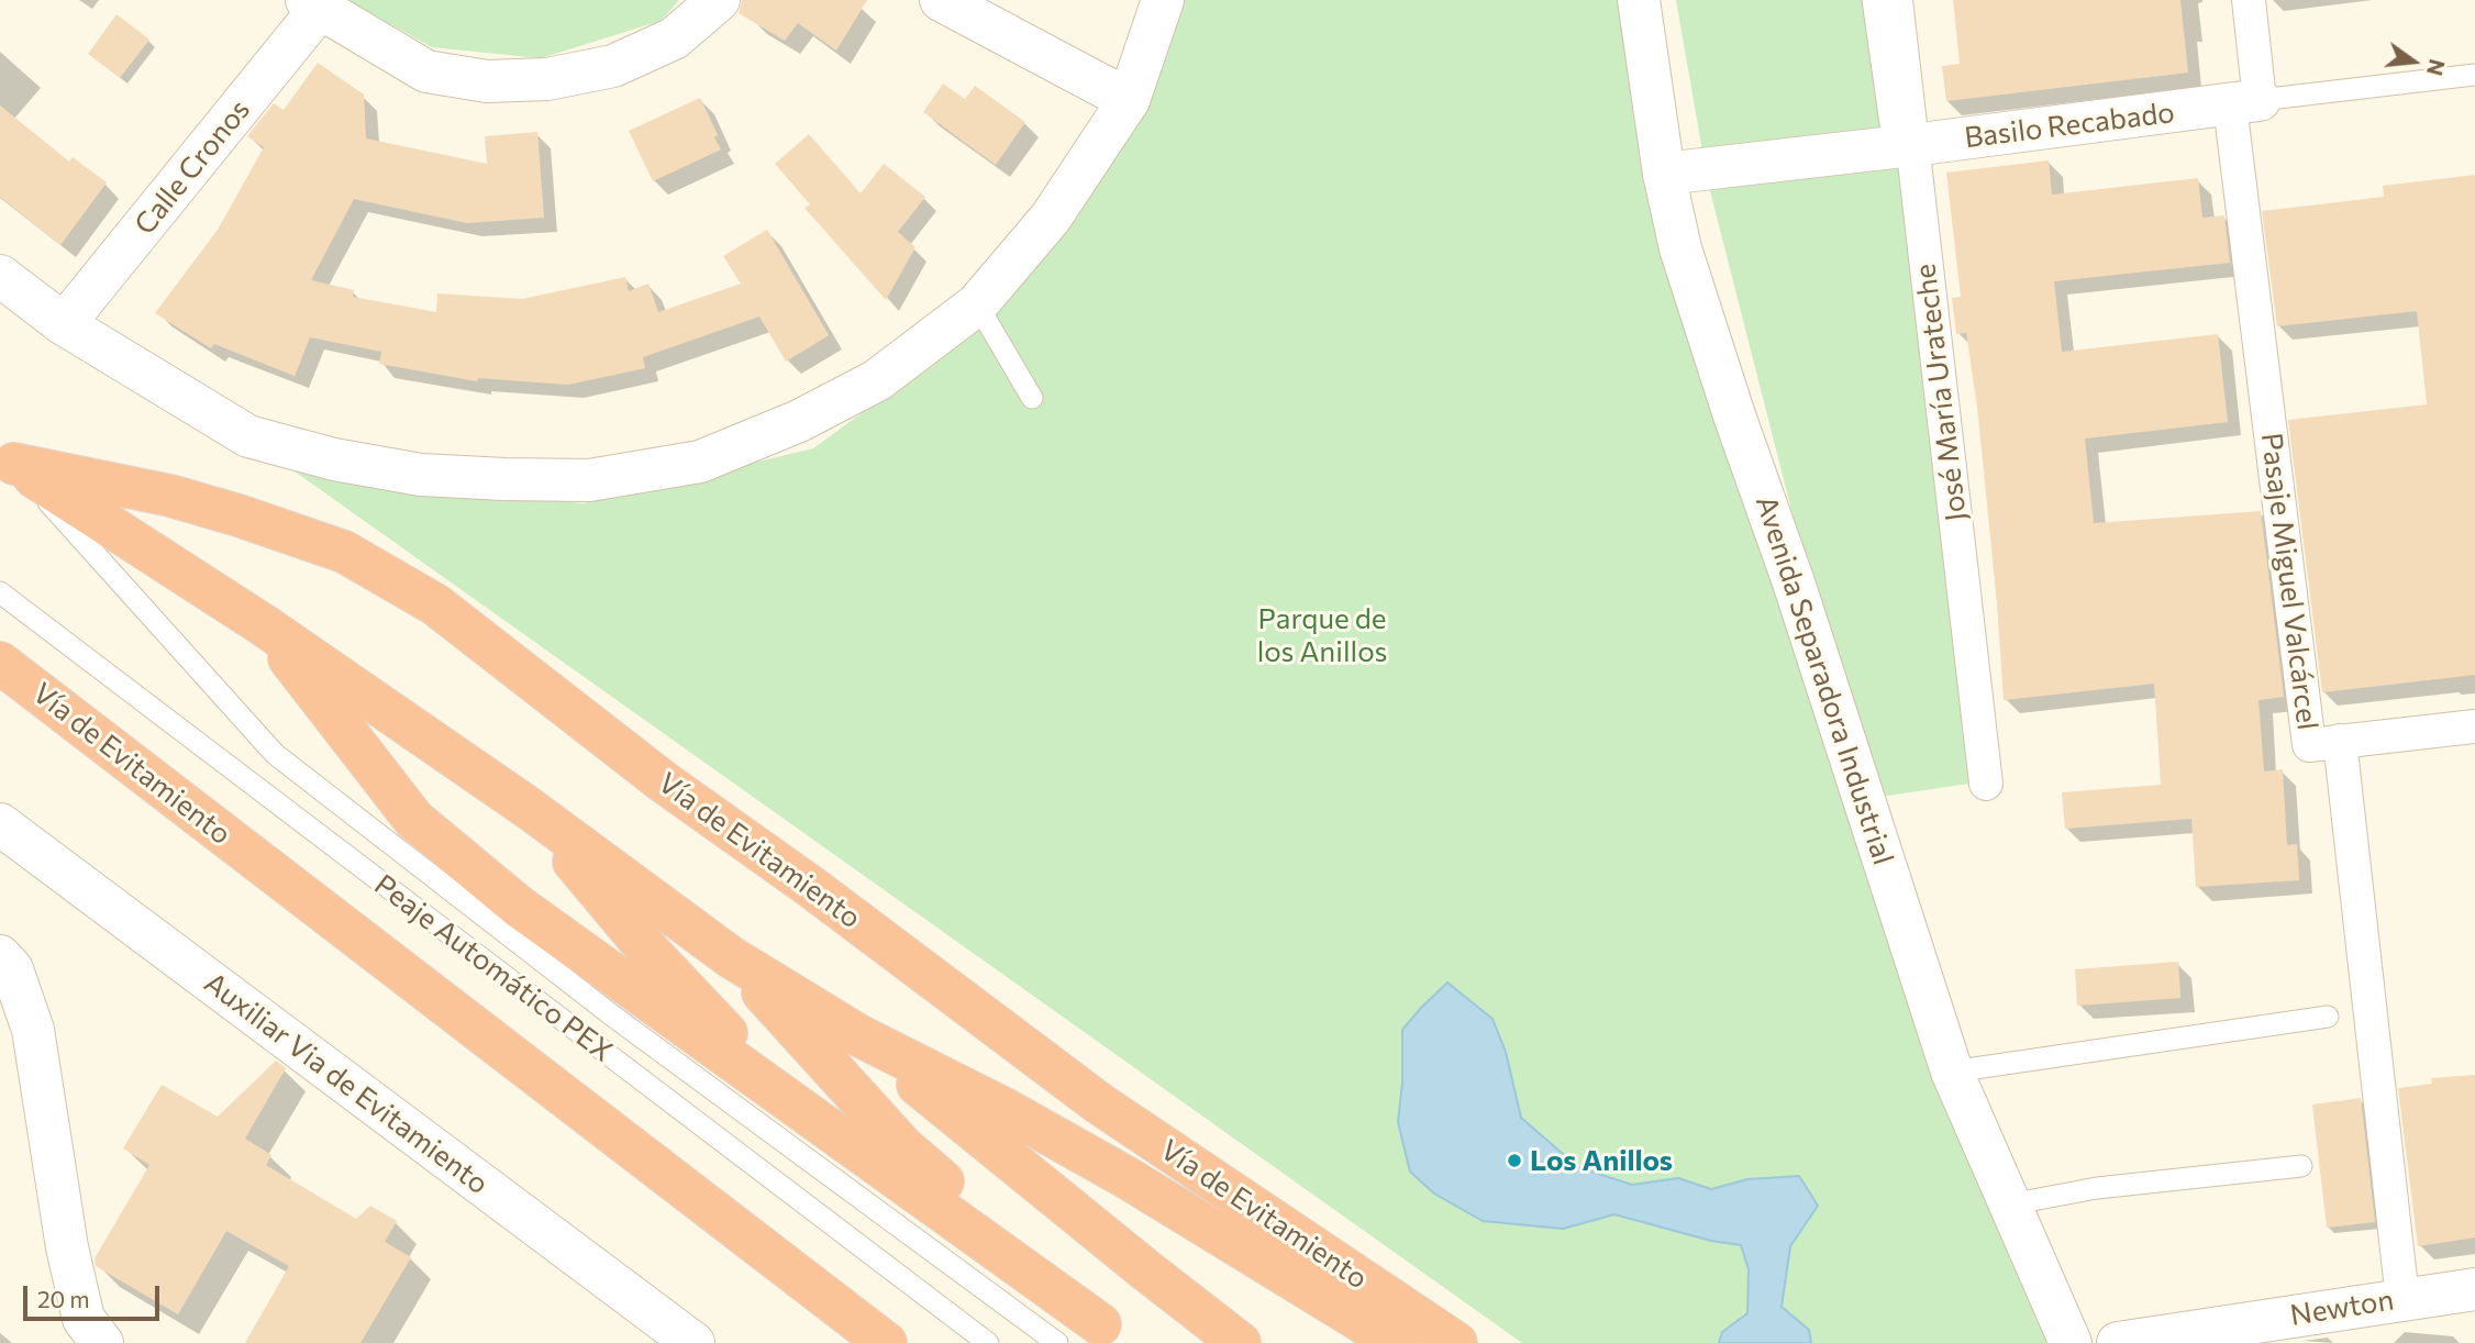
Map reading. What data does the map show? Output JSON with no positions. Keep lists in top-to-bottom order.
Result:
{
  "streets": {
    "highway": ["Vía de Evitamiento"],
    "street": [
      "Basilo Recabado",
      "Calle Cronos",
      "José María Urateche",
      "Pasaje Miguel Valcárcel",
      "Avenida Separadora Industrial",
      "Auxiliar Via de Evitamiento",
      "Newton"
    ],
    "lane": ["Peaje Automático PEX"]
  },
  "crossings": [
    ["Basilo Recabado", "José María Urateche"],
    ["Basilo Recabado", "Pasaje Miguel Valcárcel"],
    ["Basilo Recabado", "Avenida Separadora Industrial"],
    ["Pasaje Miguel Valcárcel", "Newton"]
  ],
  "parks": ["Parque de los Anillos"],
  "places": ["Los Anillos"],
  "scale_bar": "20 m",
  "north": "right"
}
